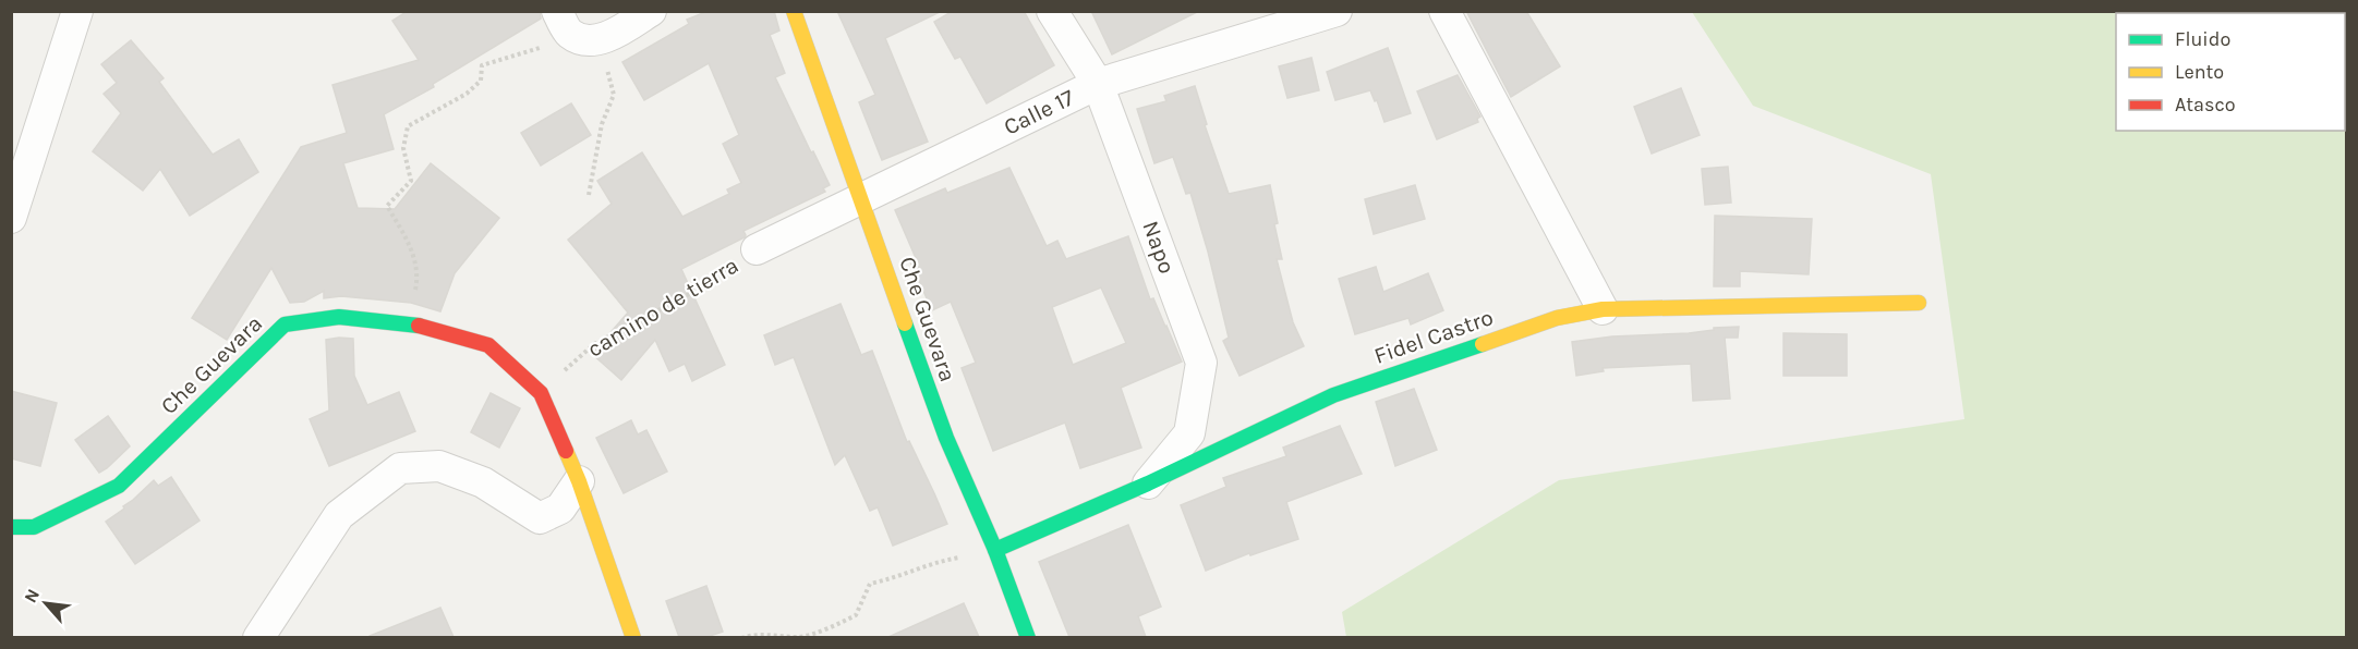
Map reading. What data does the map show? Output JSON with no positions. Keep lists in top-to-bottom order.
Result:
{
  "streets": {
    "street": [
      "Calle 17",
      "Napo",
      "Che Guevara",
      "Fidel Castro"
    ],
    "path": ["camino de tierra"]
  },
  "crossings": [
    ["Calle 17", "Napo"],
    ["Calle 17", "camino de tierra"],
    ["Calle 17", "Che Guevara"],
    ["Napo", "Fidel Castro"],
    ["camino de tierra", "Che Guevara"],
    ["Che Guevara", "Fidel Castro"]
  ],
  "legend": ["Fluido", "Lento", "Atasco"],
  "north": "top left"
}
